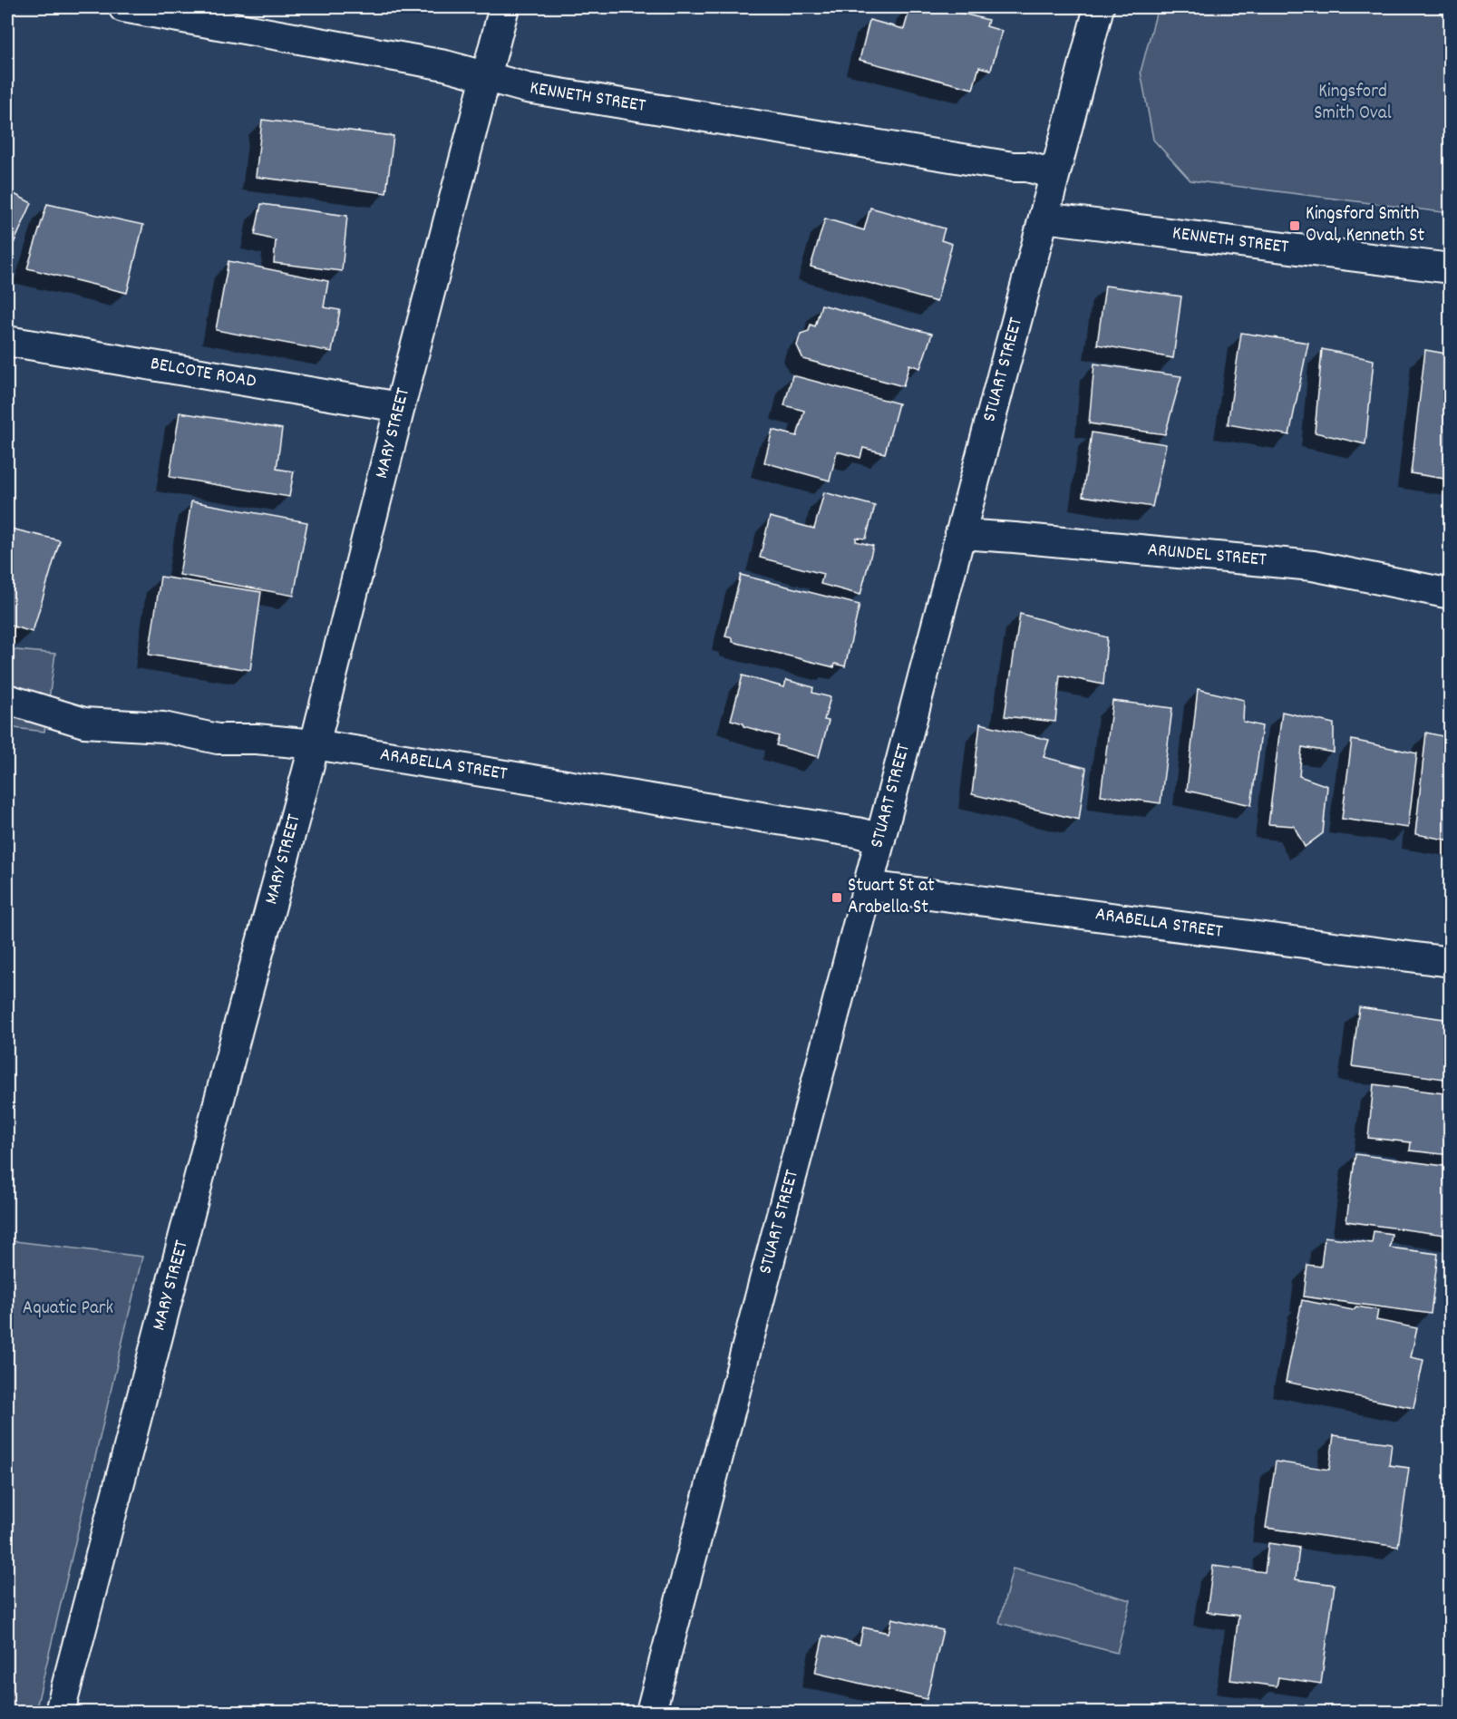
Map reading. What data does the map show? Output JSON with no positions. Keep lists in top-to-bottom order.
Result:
{
  "streets": {
    "street": [
      "KENNETH STREET",
      "STUART STREET",
      "BELCOTE ROAD",
      "MARY STREET",
      "ARUNDEL STREET",
      "ARABELLA STREET"
    ]
  },
  "crossings": [
    ["KENNETH STREET", "STUART STREET"],
    ["KENNETH STREET", "MARY STREET"],
    ["STUART STREET", "ARUNDEL STREET"],
    ["STUART STREET", "ARABELLA STREET"],
    ["BELCOTE ROAD", "MARY STREET"],
    ["MARY STREET", "ARABELLA STREET"]
  ],
  "parks": ["Kingsford Smith Oval", "Aquatic Park"],
  "places": {
    "transit": ["Kingsford Smith Oval, Kenneth St", "Stuart St at Arabella St"]
  }
}
